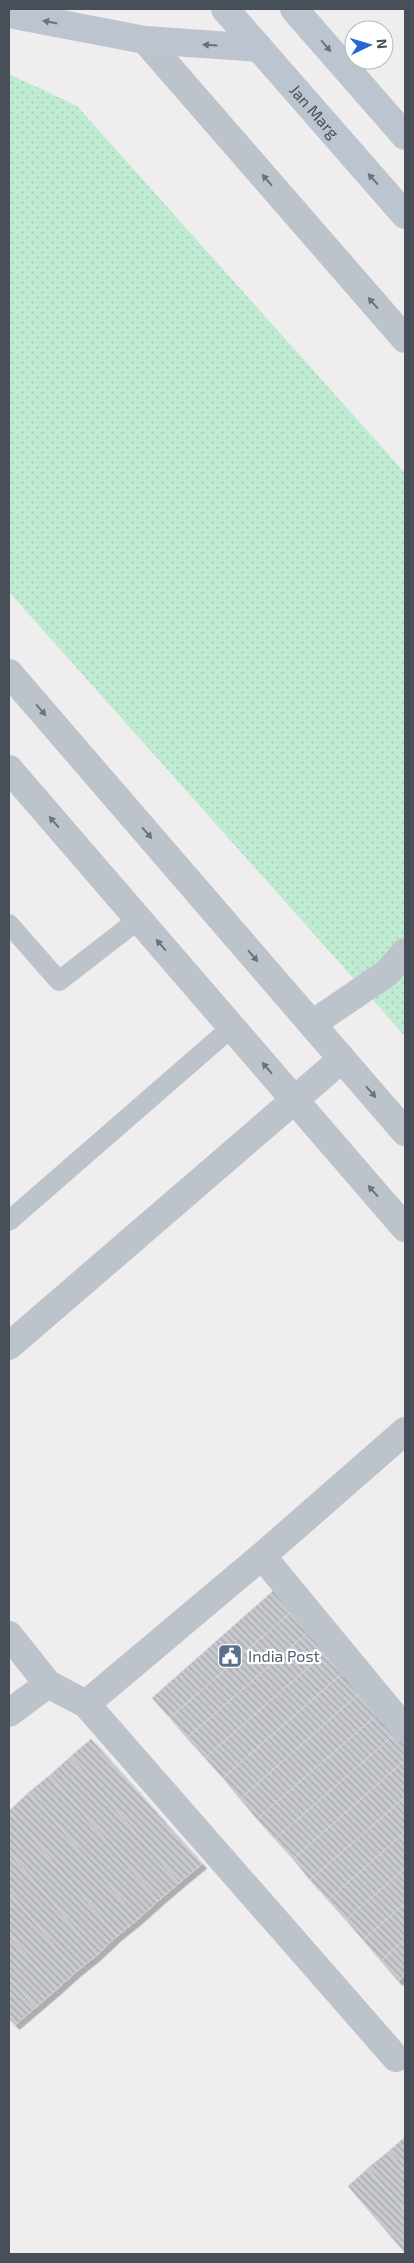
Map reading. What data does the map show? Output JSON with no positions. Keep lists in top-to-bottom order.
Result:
{
  "streets": {
    "main road": ["Jan Marg"]
  },
  "places": {
    "public building": ["India Post"]
  },
  "north": "right"
}
